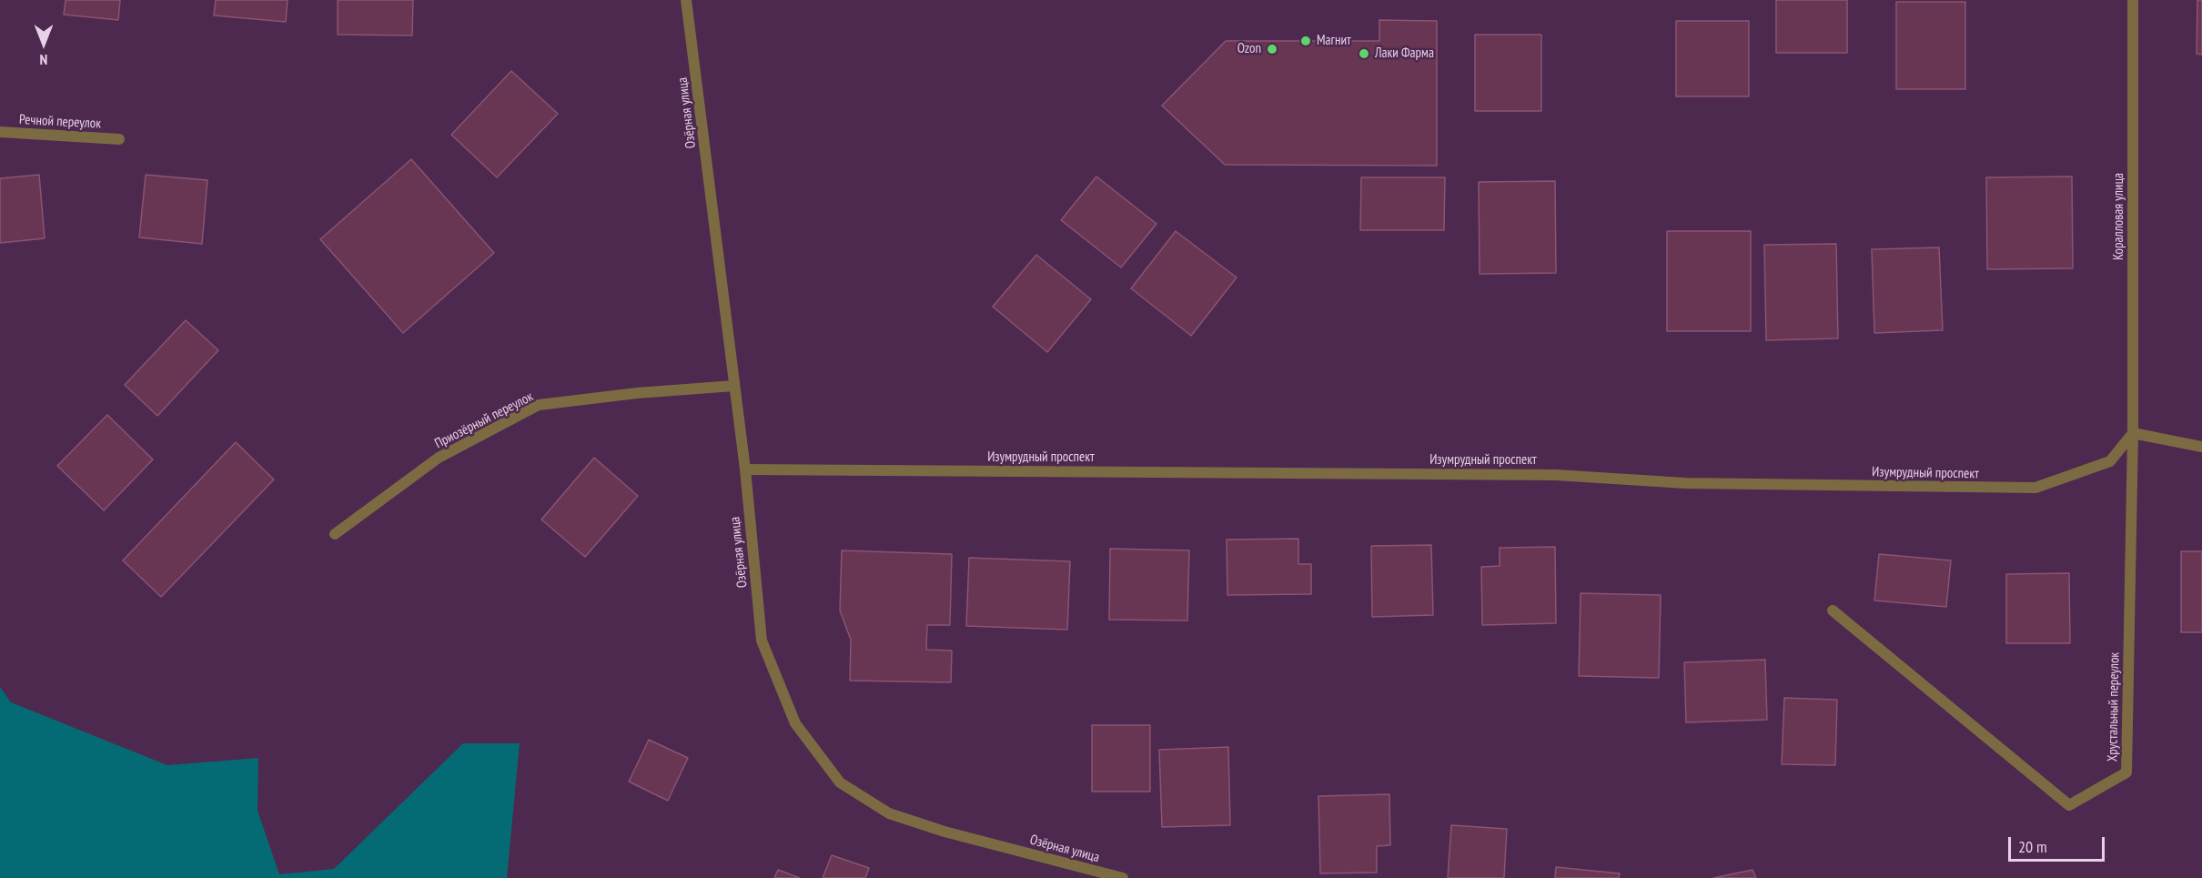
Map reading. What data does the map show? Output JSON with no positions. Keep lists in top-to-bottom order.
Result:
{
  "streets": {
    "street": [
      "Озёрная улица",
      "Речной переулок",
      "Коралловая улица",
      "Приозёрный переулок",
      "Изумрудный проспект",
      "Хрустальный переулок"
    ]
  },
  "crossings": [
    ["Озёрная улица", "Приозёрный переулок"],
    ["Озёрная улица", "Изумрудный проспект"],
    ["Коралловая улица", "Изумрудный проспект"],
    ["Коралловая улица", "Хрустальный переулок"],
    ["Изумрудный проспект", "Хрустальный переулок"]
  ],
  "places": ["Магнит", "Ozon", "Лаки Фарма"],
  "scale_bar": "20 m",
  "north": "bottom"
}
